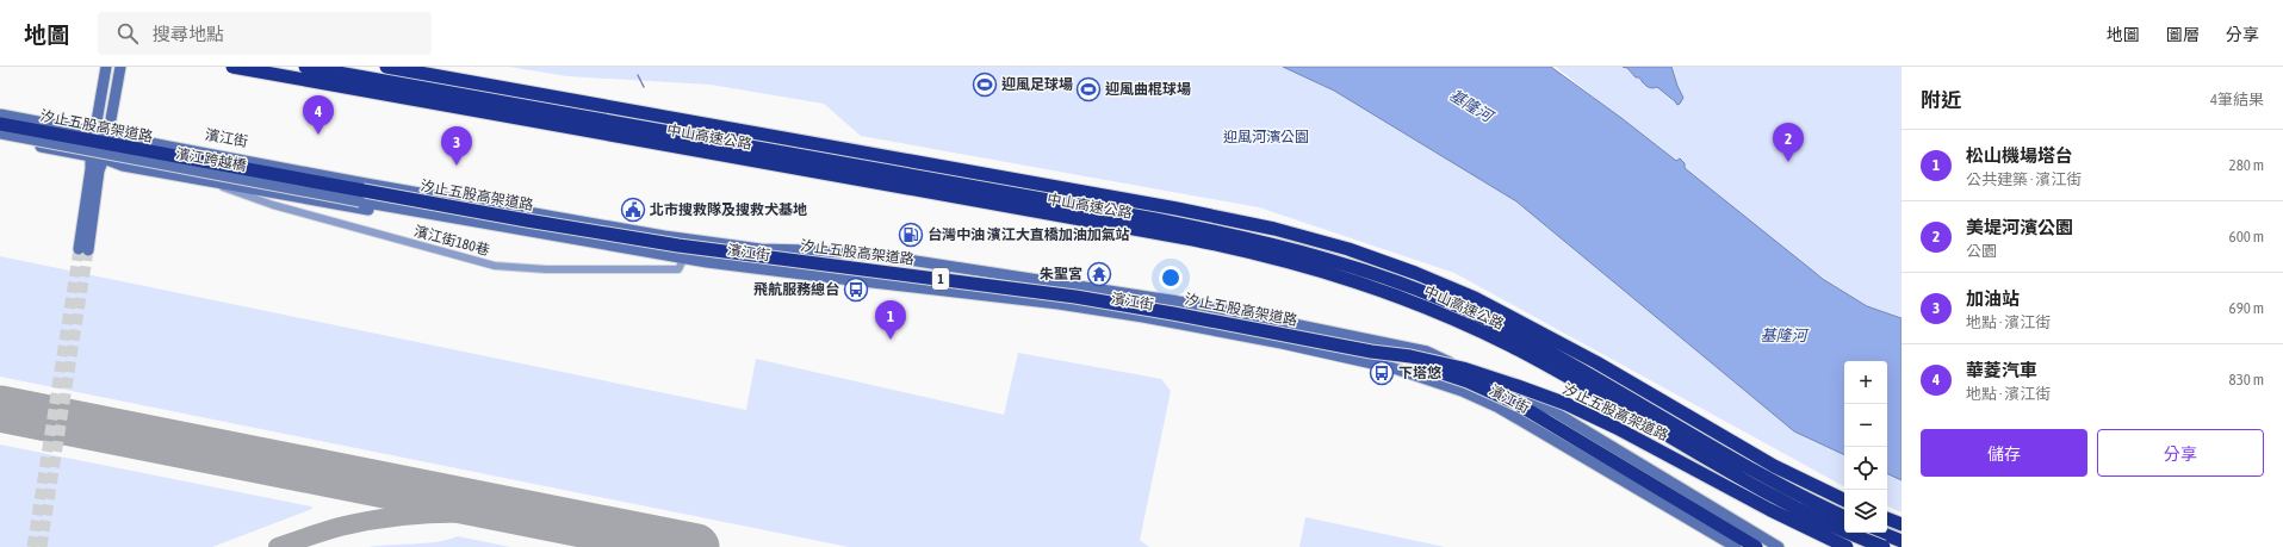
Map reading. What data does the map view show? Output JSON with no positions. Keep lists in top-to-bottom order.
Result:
{
  "streets": {
    "highway": ["汐止五股高架道路", "中山高速公路", "1"],
    "main road": ["濱江街", "濱江跨越橋"],
    "street": ["濱江街180巷"]
  },
  "crossings": [
    ["濱江街", "濱江跨越橋"],
    ["濱江街", "濱江街180巷"]
  ],
  "water": ["基隆河"],
  "parks": ["迎風河濱公園"],
  "places": {
    "sports": ["迎風足球場", "迎風曲棍球場"],
    "public building": ["北市搜救隊及搜救犬基地"],
    "fuel station": ["台灣中油 濱江大直橋加油加氣站"],
    "temple": ["朱聖宮"],
    "bus stop": ["飛航服務總台", "下塔悠"]
  },
  "page": {
    "header": "地圖",
    "search": "搜尋地點",
    "nav": ["地圖", "圖層", "分享"],
    "heading": ["附近", "4筆結果"],
    "pins": [
      "4",
      "2",
      "3",
      "1"
    ],
    "list": [
      {
        "mark": "1",
        "name": "松山機場塔台",
        "note": "公共建築 · 濱江街",
        "value": "280 m"
      },
      {
        "mark": "2",
        "name": "美堤河濱公園",
        "note": "公園",
        "value": "600 m"
      },
      {
        "mark": "3",
        "name": "加油站",
        "note": "地點 · 濱江街",
        "value": "690 m"
      },
      {
        "mark": "4",
        "name": "華菱汽車",
        "note": "地點 · 濱江街",
        "value": "830 m"
      }
    ],
    "map_buttons": ["+", "−"],
    "buttons": ["儲存", "分享"]
  }
}
